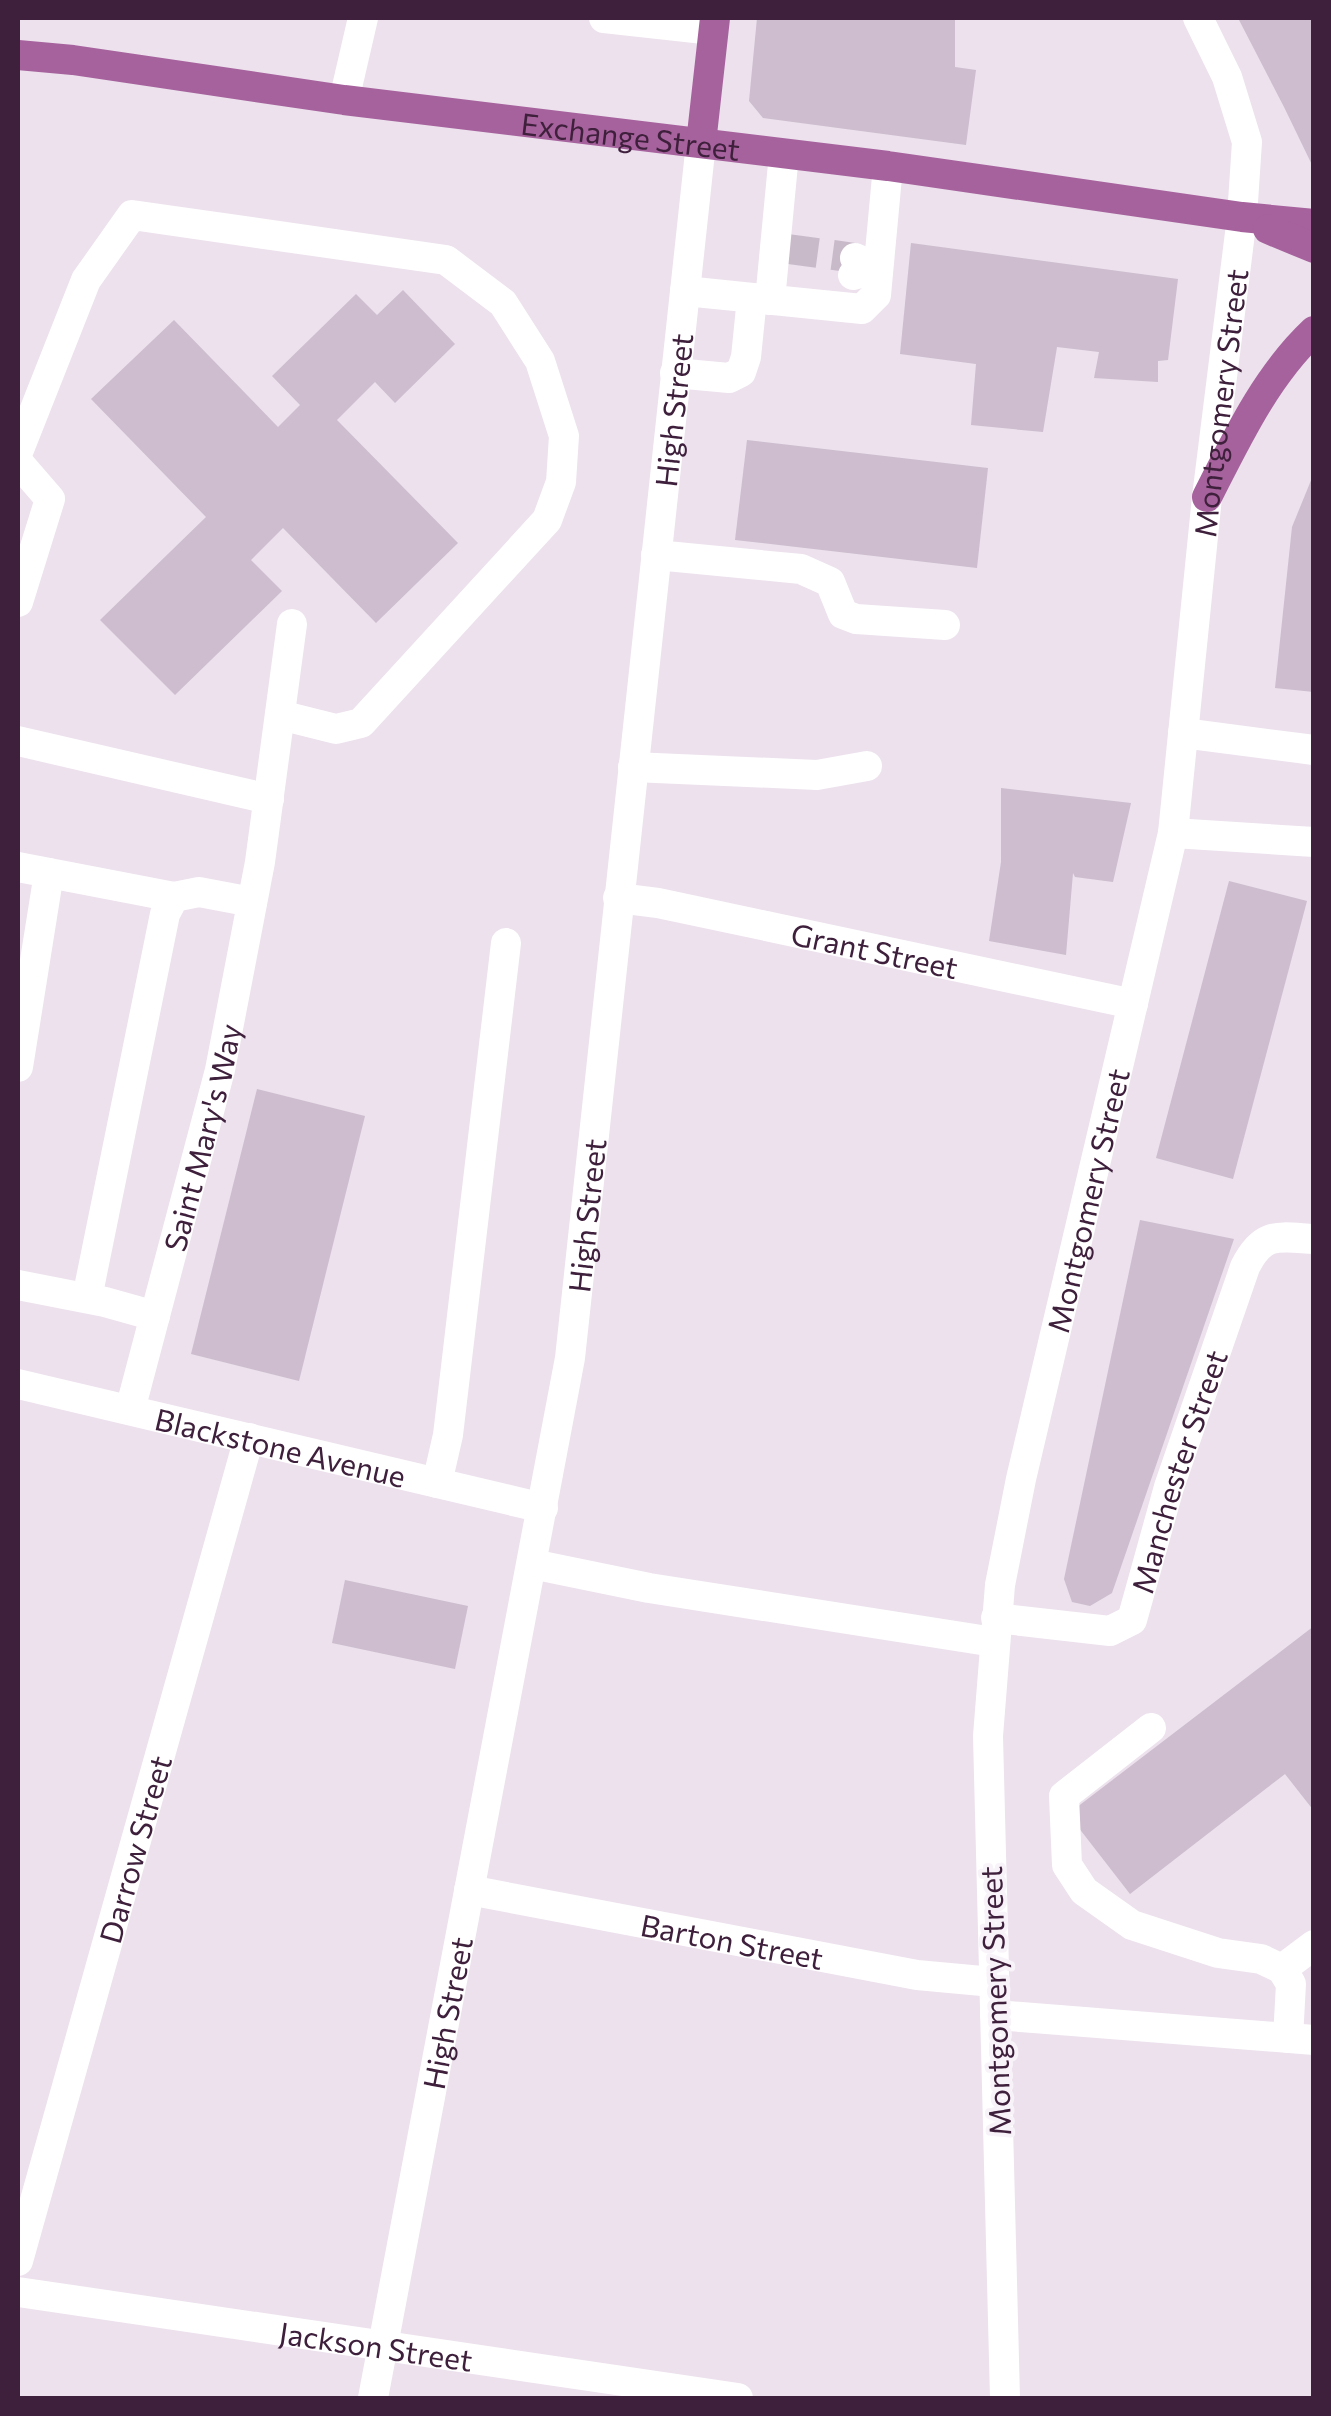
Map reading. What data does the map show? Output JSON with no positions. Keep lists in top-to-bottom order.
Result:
{
  "streets": {
    "main road": ["Exchange Street", "High Street"],
    "street": [
      "Montgomery Street",
      "Grant Street",
      "Saint Mary's Way",
      "Blackstone Avenue",
      "Manchester Street",
      "Darrow Street",
      "Barton Street",
      "Jackson Street"
    ]
  },
  "crossings": [
    ["Exchange Street", "Montgomery Street"],
    ["Exchange Street", "High Street"],
    ["Montgomery Street", "Grant Street"],
    ["Montgomery Street", "Manchester Street"],
    ["Montgomery Street", "Barton Street"],
    ["High Street", "Grant Street"],
    ["High Street", "Blackstone Avenue"],
    ["High Street", "Barton Street"],
    ["High Street", "Jackson Street"],
    ["Saint Mary's Way", "Blackstone Avenue"],
    ["Blackstone Avenue", "Darrow Street"]
  ]
}
